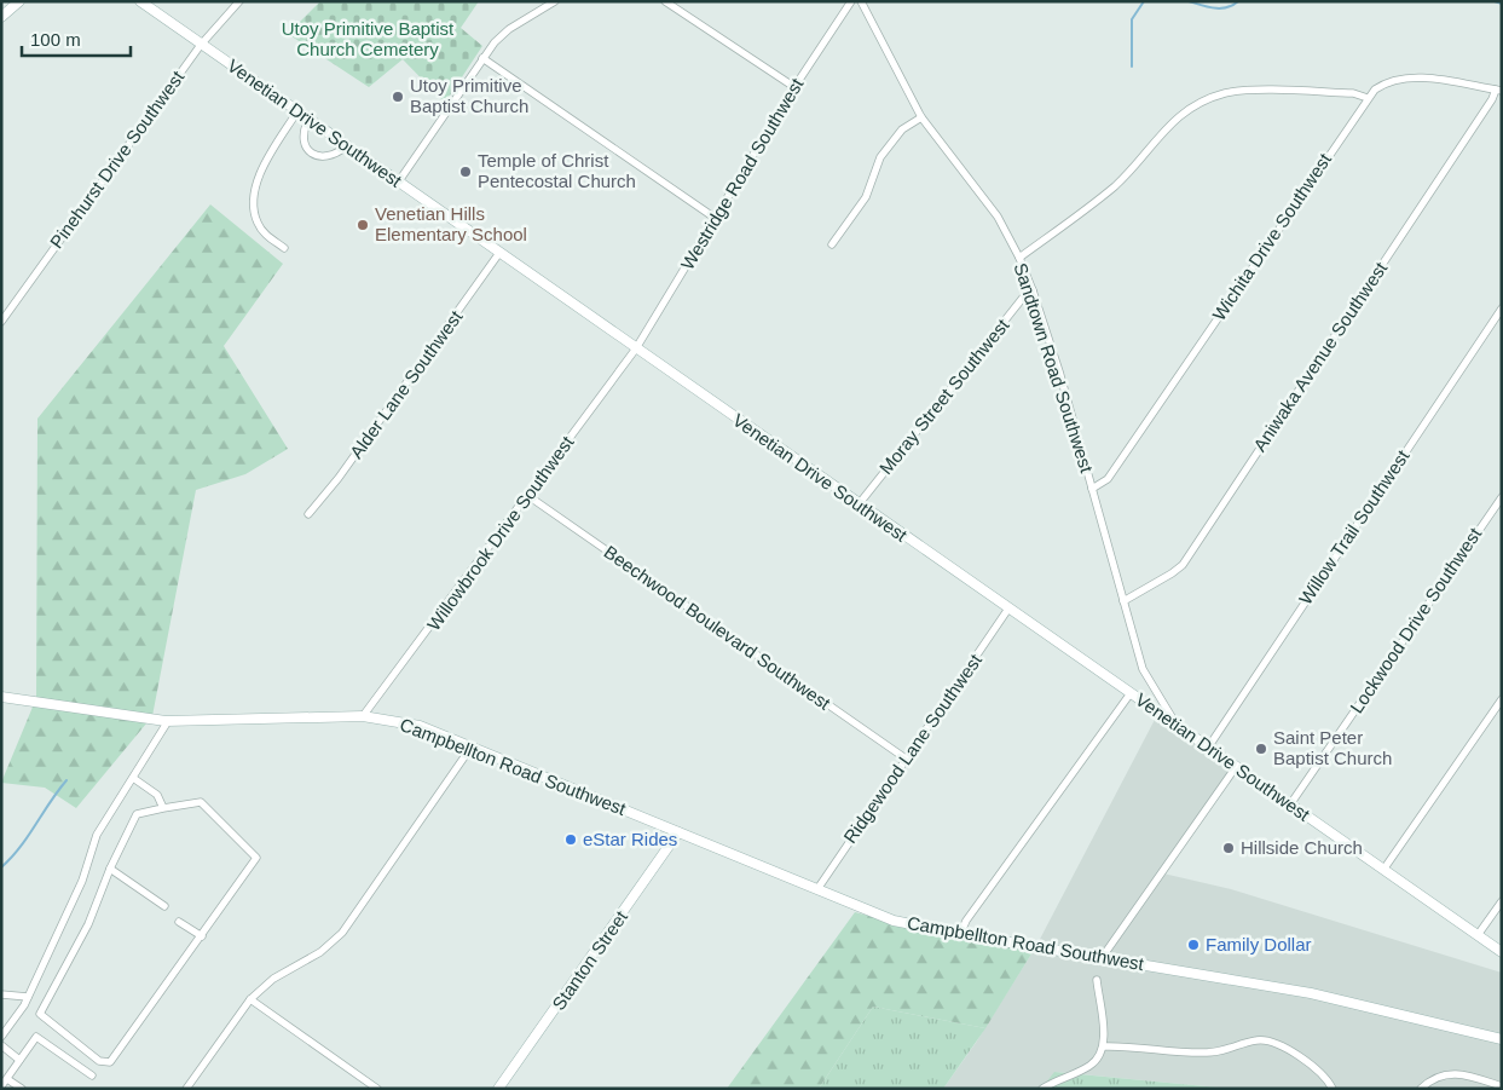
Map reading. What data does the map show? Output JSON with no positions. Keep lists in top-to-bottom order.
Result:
{
  "streets": {
    "street": [
      "Venetian Drive Southwest",
      "Pinehurst Drive Southwest",
      "Westridge Road Southwest",
      "Wichita Drive Southwest",
      "Aniwaka Avenue Southwest",
      "Sandtown Road Southwest",
      "Alder Lane Southwest",
      "Moray Street Southwest",
      "Willow Trail Southwest",
      "Willowbrook Drive Southwest",
      "Lockwood Drive Southwest",
      "Beechwood Boulevard Southwest",
      "Ridgewood Lane Southwest",
      "Campbellton Road Southwest",
      "Stanton Street"
    ]
  },
  "crossings": [
    ["Venetian Drive Southwest", "Pinehurst Drive Southwest"],
    ["Venetian Drive Southwest", "Westridge Road Southwest"],
    ["Venetian Drive Southwest", "Sandtown Road Southwest"],
    ["Venetian Drive Southwest", "Alder Lane Southwest"],
    ["Venetian Drive Southwest", "Moray Street Southwest"],
    ["Venetian Drive Southwest", "Willow Trail Southwest"],
    ["Venetian Drive Southwest", "Willowbrook Drive Southwest"],
    ["Venetian Drive Southwest", "Lockwood Drive Southwest"],
    ["Venetian Drive Southwest", "Ridgewood Lane Southwest"],
    ["Westridge Road Southwest", "Willowbrook Drive Southwest"],
    ["Wichita Drive Southwest", "Aniwaka Avenue Southwest"],
    ["Wichita Drive Southwest", "Sandtown Road Southwest"],
    ["Aniwaka Avenue Southwest", "Sandtown Road Southwest"],
    ["Sandtown Road Southwest", "Moray Street Southwest"],
    ["Willowbrook Drive Southwest", "Beechwood Boulevard Southwest"],
    ["Willowbrook Drive Southwest", "Campbellton Road Southwest"],
    ["Beechwood Boulevard Southwest", "Ridgewood Lane Southwest"],
    ["Ridgewood Lane Southwest", "Campbellton Road Southwest"],
    ["Campbellton Road Southwest", "Stanton Street"]
  ],
  "parks": ["Utoy Primitive Baptist Church Cemetery"],
  "places": [
    "Utoy Primitive Baptist Church",
    "Temple of Christ Pentecostal Church",
    "Venetian Hills Elementary School",
    "Saint Peter Baptist Church",
    "eStar Rides",
    "Hillside Church",
    "Family Dollar"
  ],
  "scale_bar": "100 m"
}
